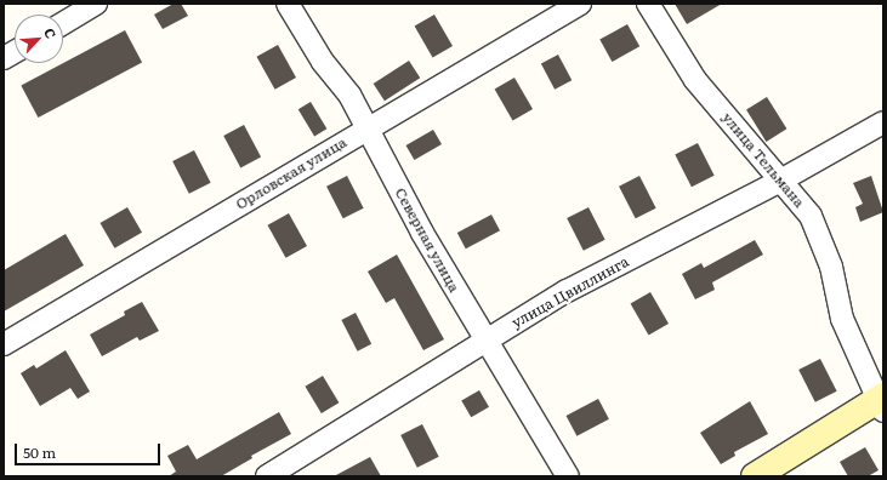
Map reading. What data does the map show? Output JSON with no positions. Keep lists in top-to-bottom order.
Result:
{
  "streets": {
    "street": [
      "улица Тельмана",
      "Орловская улица",
      "Северная улица",
      "улица Цвиллинга"
    ]
  },
  "crossings": [
    ["улица Тельмана", "улица Цвиллинга"],
    ["Орловская улица", "Северная улица"],
    ["Северная улица", "улица Цвиллинга"]
  ],
  "scale_bar": "50 m",
  "north": "top right"
}
